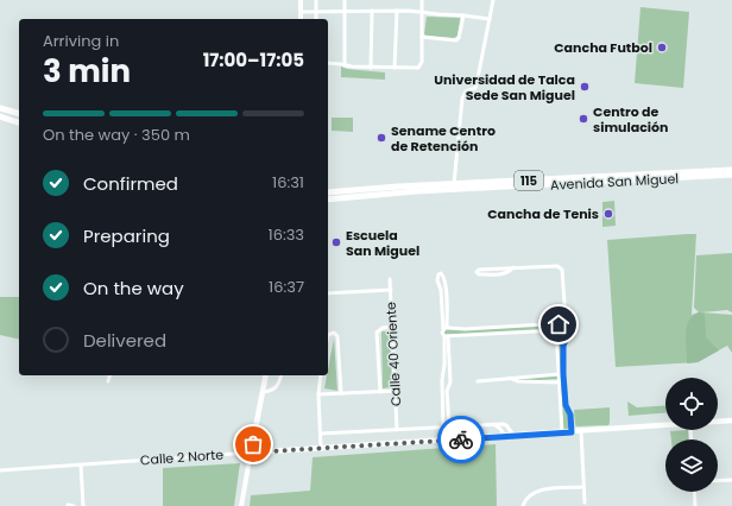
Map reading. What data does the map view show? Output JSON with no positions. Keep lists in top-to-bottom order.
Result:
{
  "streets": {
    "highway": ["115", "Avenida San Miguel"],
    "main road": ["Calle 2 Norte"],
    "street": ["Calle 40 Oriente"]
  },
  "places": [
    "Cancha Futbol",
    "Universidad de Talca Sede San Miguel",
    "Centro de simulación",
    "Sename Centro de Retención",
    "Cancha de Tenis",
    "Escuela San Miguel"
  ],
  "page": {
    "heading": ["3 min", "Arriving in", "17:00–17:05"],
    "bar": "On the way · 350 m",
    "list": [
      ["Confirmed", "16:31"],
      ["Preparing", "16:33"],
      ["On the way", "16:37"],
      "Delivered"
    ]
  }
}
